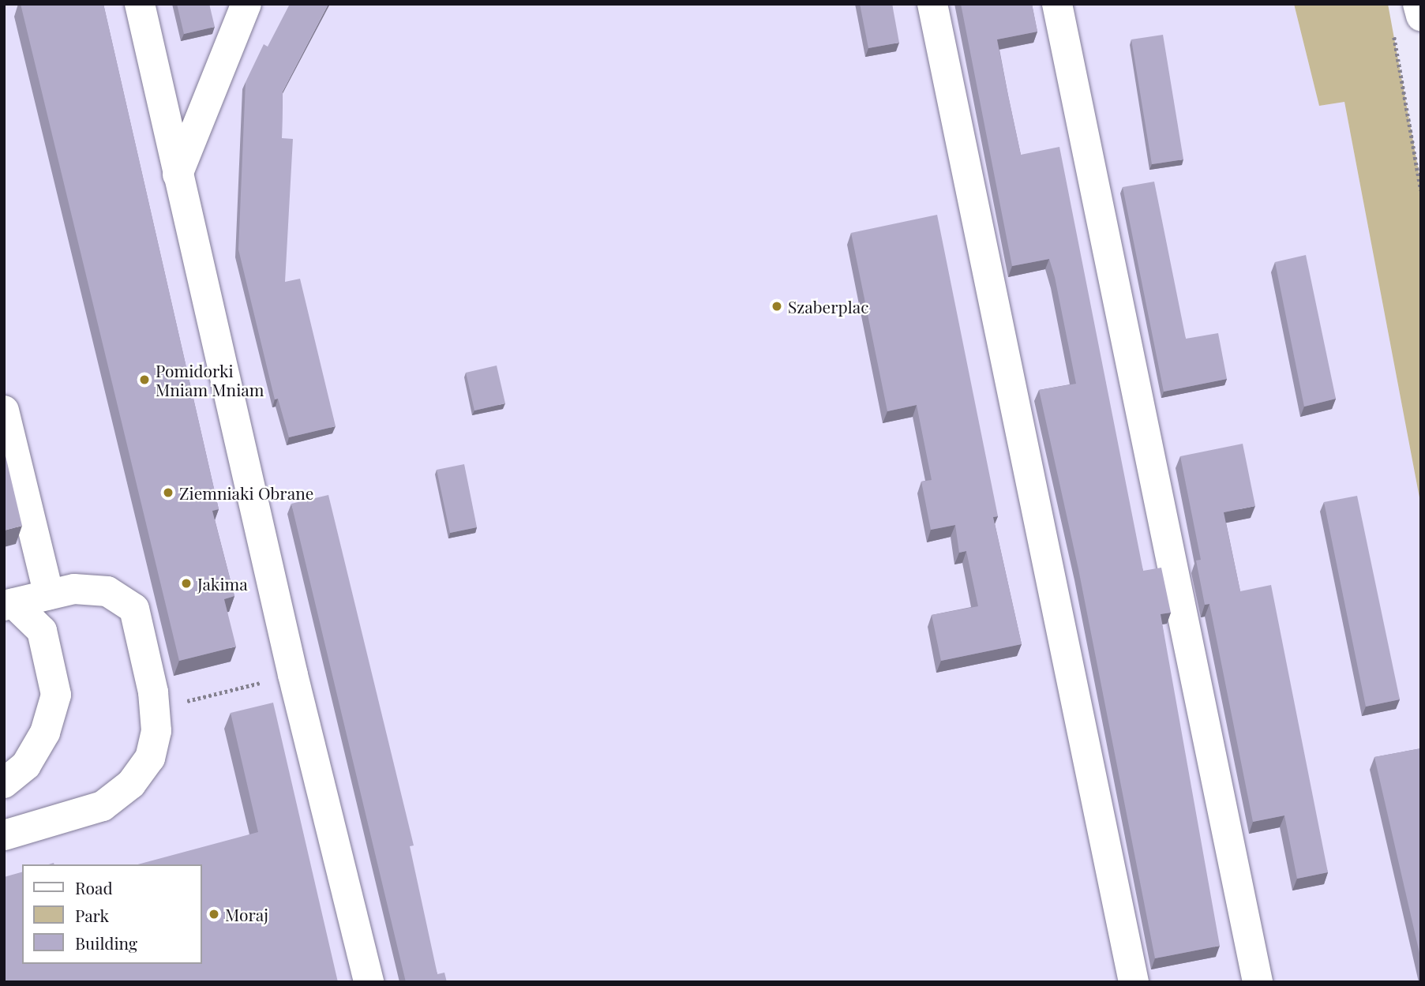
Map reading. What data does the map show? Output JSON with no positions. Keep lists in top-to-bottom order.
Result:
{
  "places": [
    "Szaberplac",
    "Pomidorki Mniam Mniam",
    "Ziemniaki Obrane",
    "Jakima",
    "Moraj"
  ],
  "legend": ["Road", "Park", "Building"]
}
